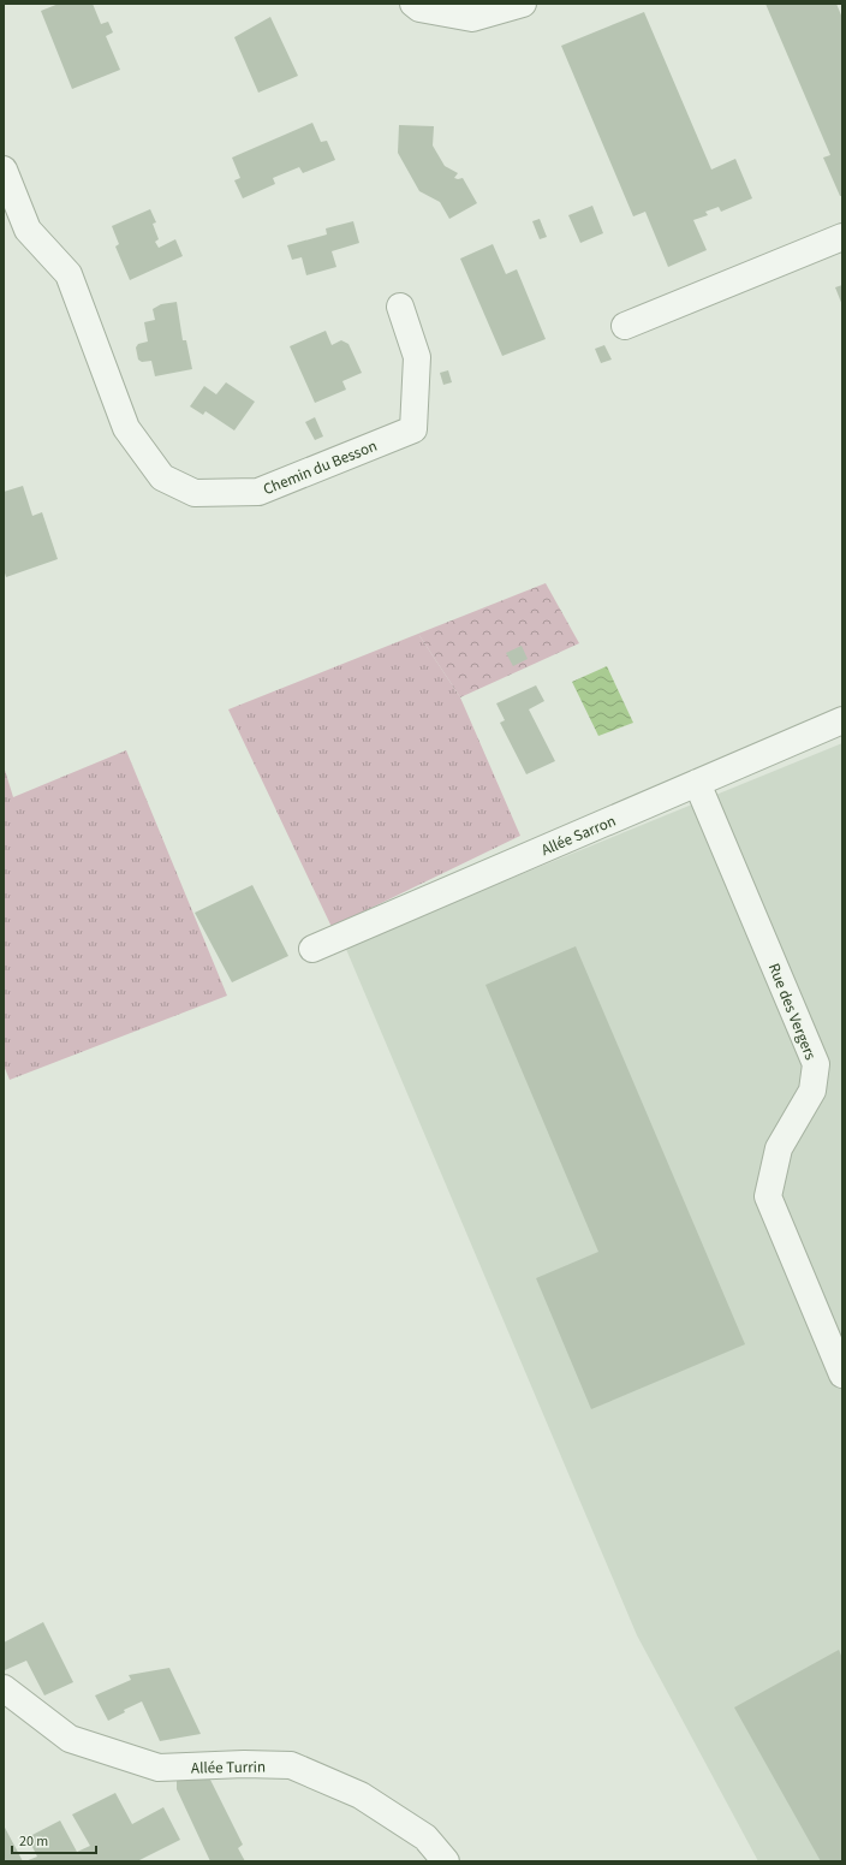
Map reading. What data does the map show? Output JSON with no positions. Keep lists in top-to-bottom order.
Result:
{
  "streets": {
    "street": [
      "Chemin du Besson",
      "Allée Sarron",
      "Rue des Vergers",
      "Allée Turrin"
    ]
  },
  "crossings": [
    ["Allée Sarron", "Rue des Vergers"]
  ],
  "scale_bar": "20 m"
}
